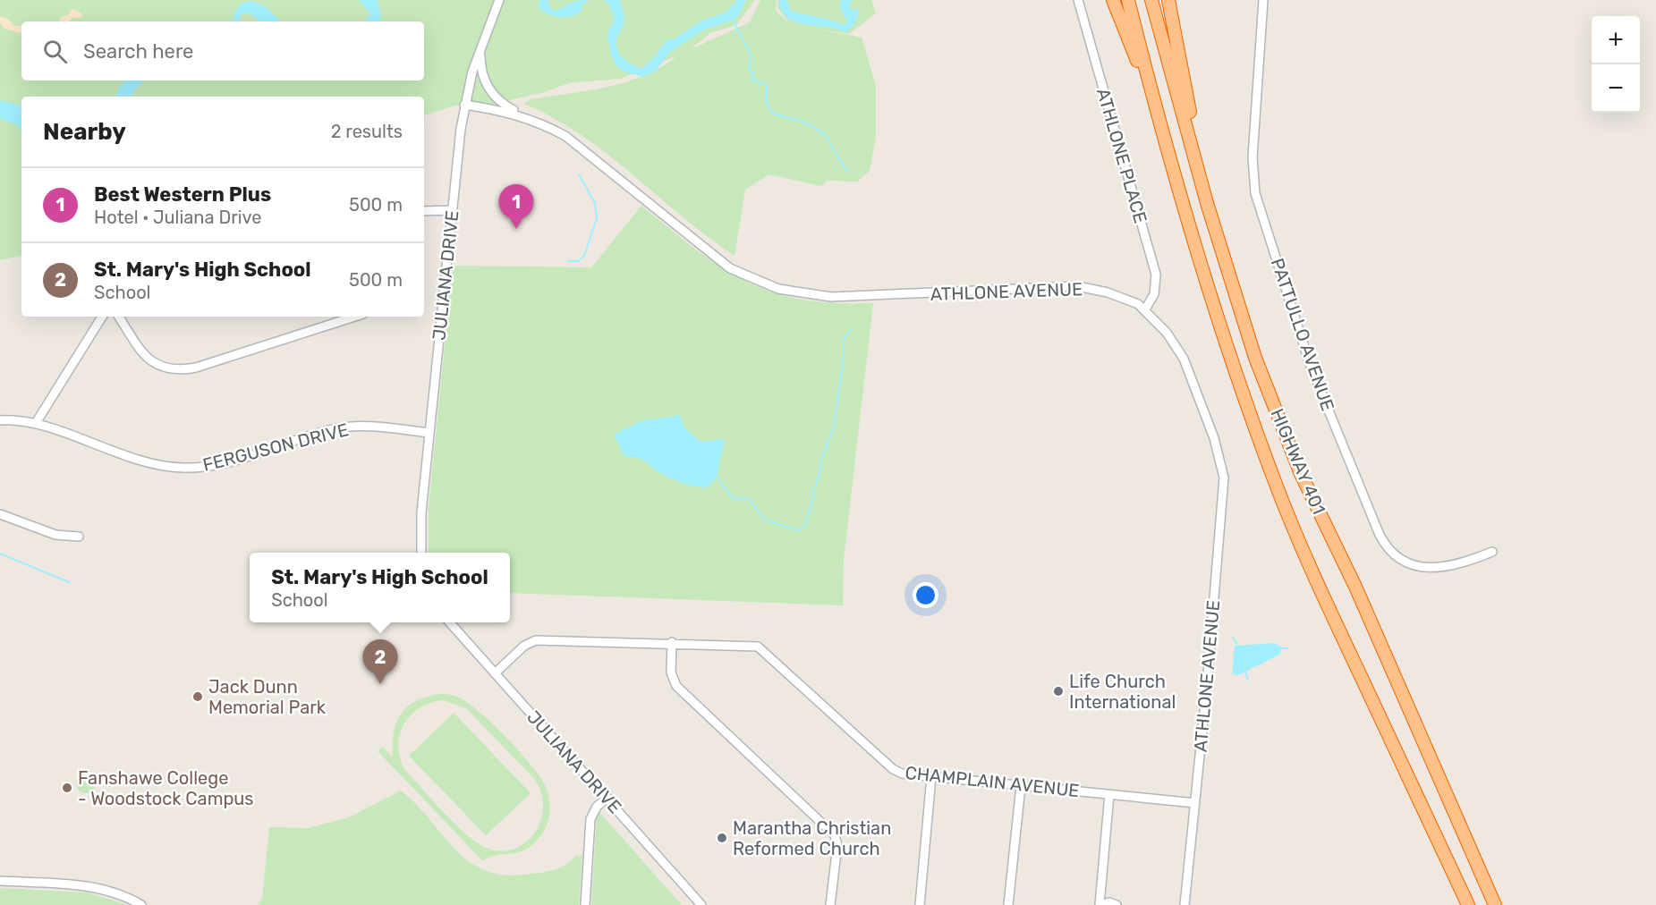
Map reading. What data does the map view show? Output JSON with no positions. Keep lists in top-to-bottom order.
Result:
{
  "streets": {
    "highway": ["HIGHWAY 401"],
    "street": [
      "ATHLONE PLACE",
      "JULIANA DRIVE",
      "ATHLONE AVENUE",
      "PATTULLO AVENUE",
      "FERGUSON DRIVE",
      "CHAMPLAIN AVENUE"
    ]
  },
  "crossings": [
    ["ATHLONE PLACE", "ATHLONE AVENUE"],
    ["JULIANA DRIVE", "ATHLONE AVENUE"],
    ["JULIANA DRIVE", "FERGUSON DRIVE"],
    ["JULIANA DRIVE", "CHAMPLAIN AVENUE"],
    ["ATHLONE AVENUE", "CHAMPLAIN AVENUE"]
  ],
  "places": [
    "Life Church International",
    "Jack Dunn Memorial Park",
    "Fanshawe College - Woodstock Campus",
    "Marantha Christian Reformed Church"
  ],
  "page": {
    "map_buttons": ["+", "−"],
    "search": "Search here",
    "heading": ["Nearby", "2 results"],
    "list": [
      {
        "mark": "1",
        "name": "Best Western Plus",
        "note": "Hotel · Juliana Drive",
        "value": "500 m"
      },
      {
        "mark": "2",
        "name": "St. Mary's High School",
        "note": "School",
        "value": "500 m"
      }
    ],
    "pins": ["1", "2"],
    "popup": ["St. Mary's High School", "School"]
  }
}
